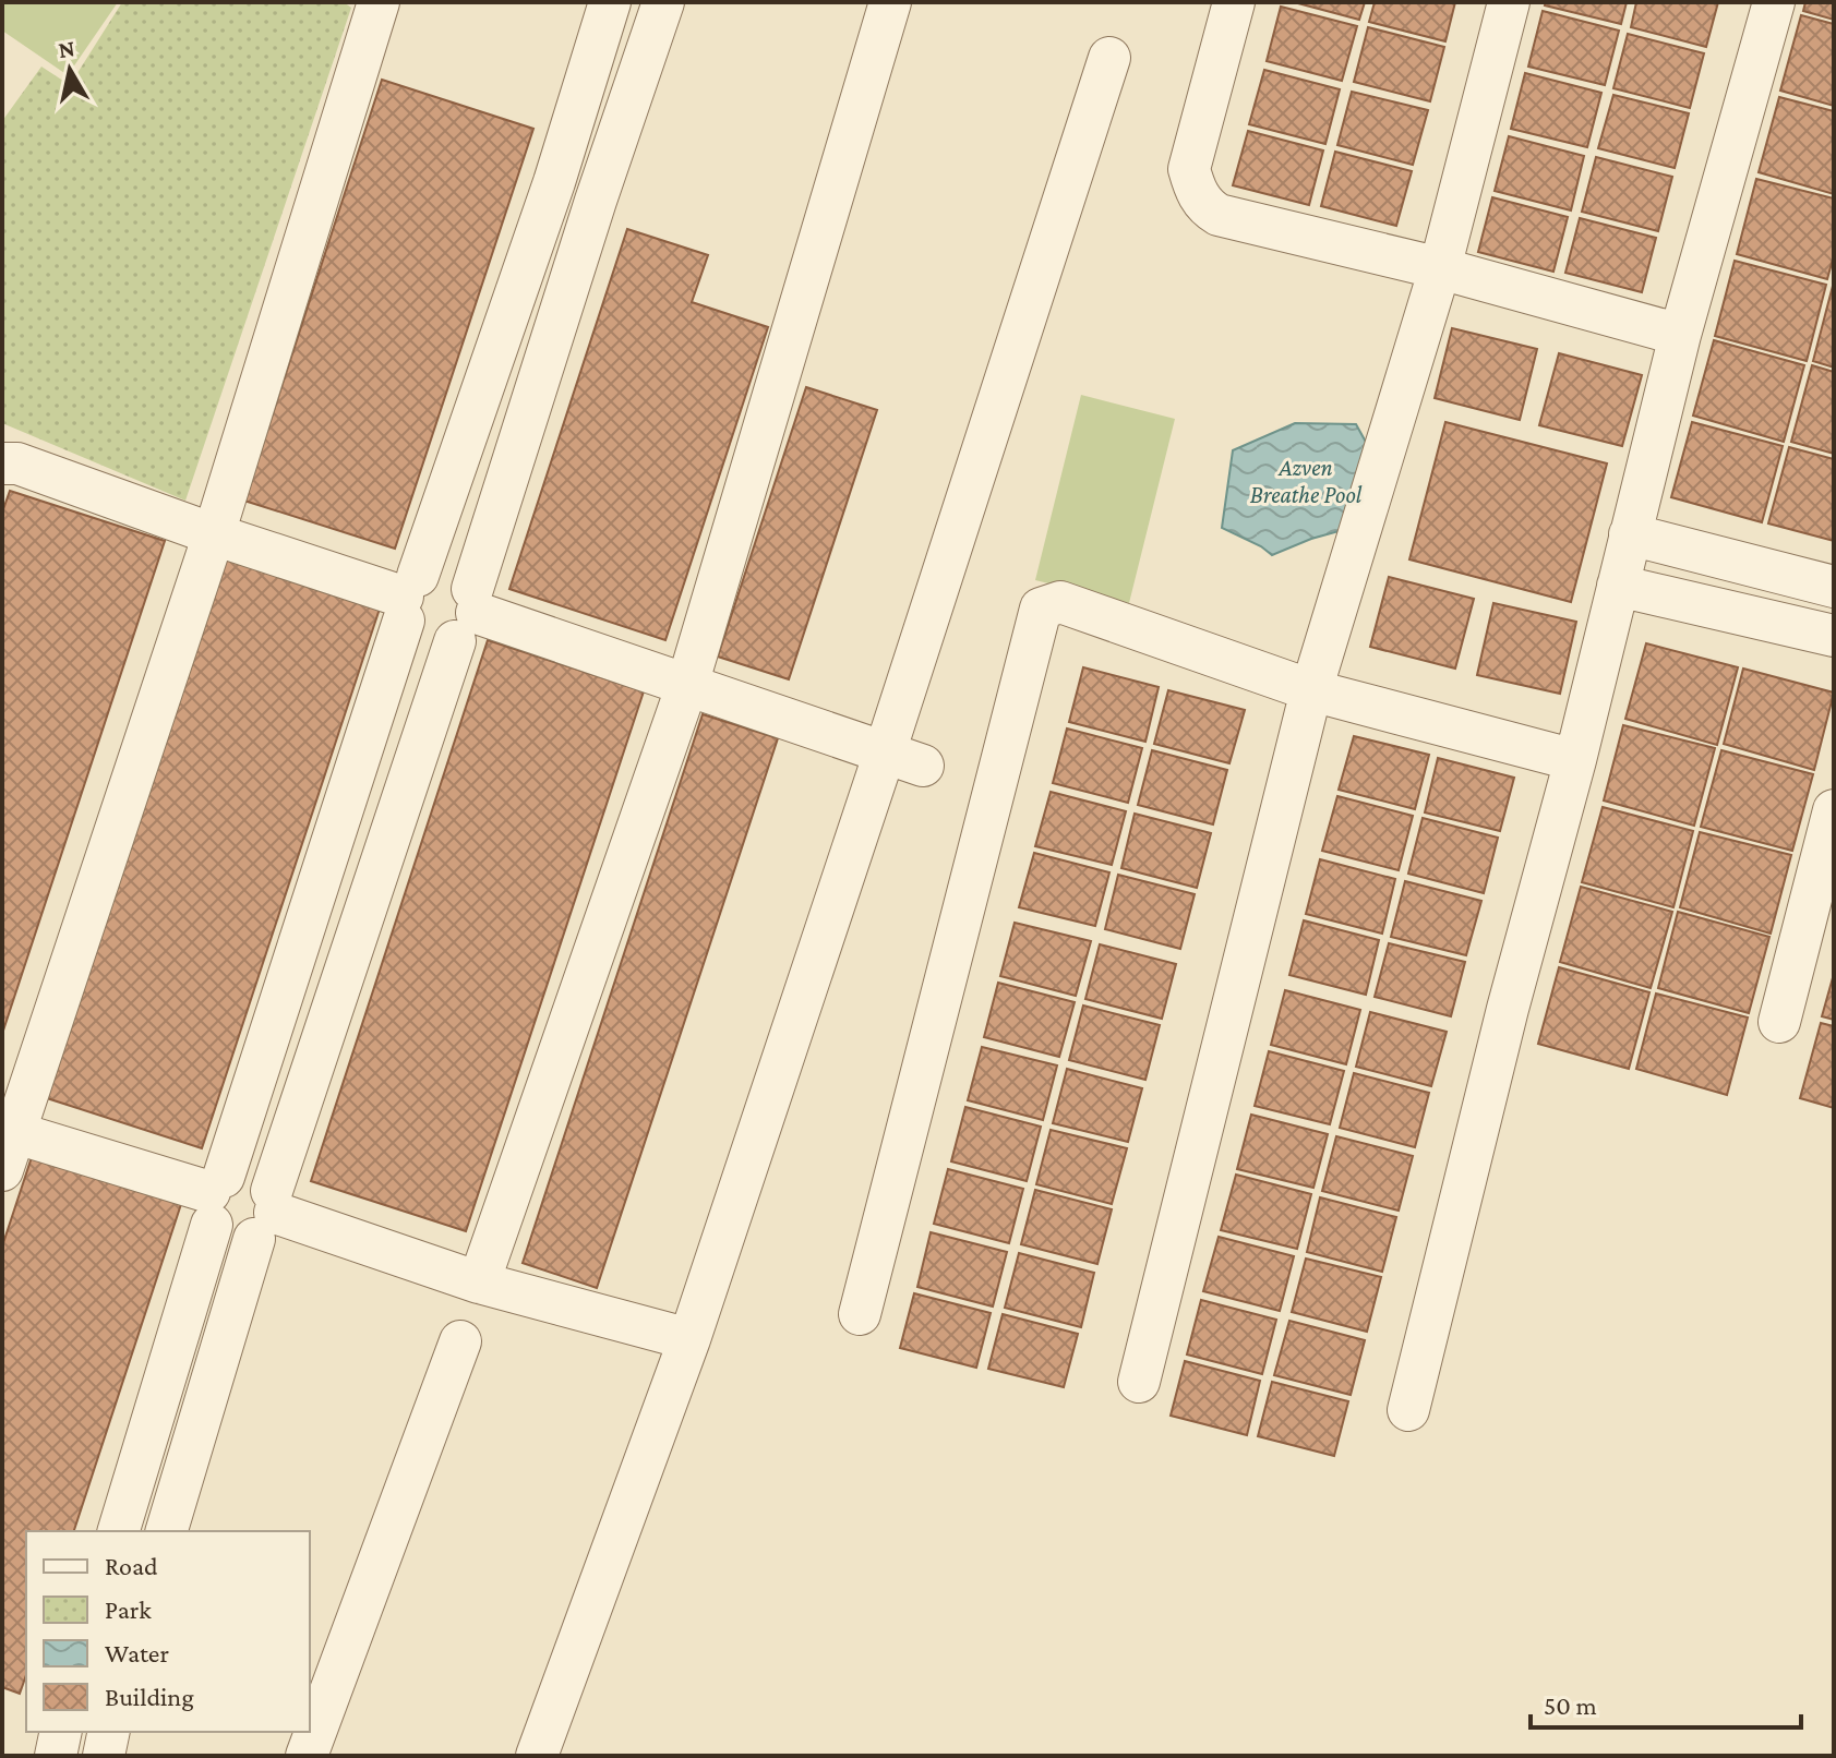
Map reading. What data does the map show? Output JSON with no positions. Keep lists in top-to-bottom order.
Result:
{
  "water": ["Azven Breathe Pool"],
  "legend": [
    "Road",
    "Park",
    "Water",
    "Building"
  ],
  "scale_bar": "50 m",
  "north": "top"
}
